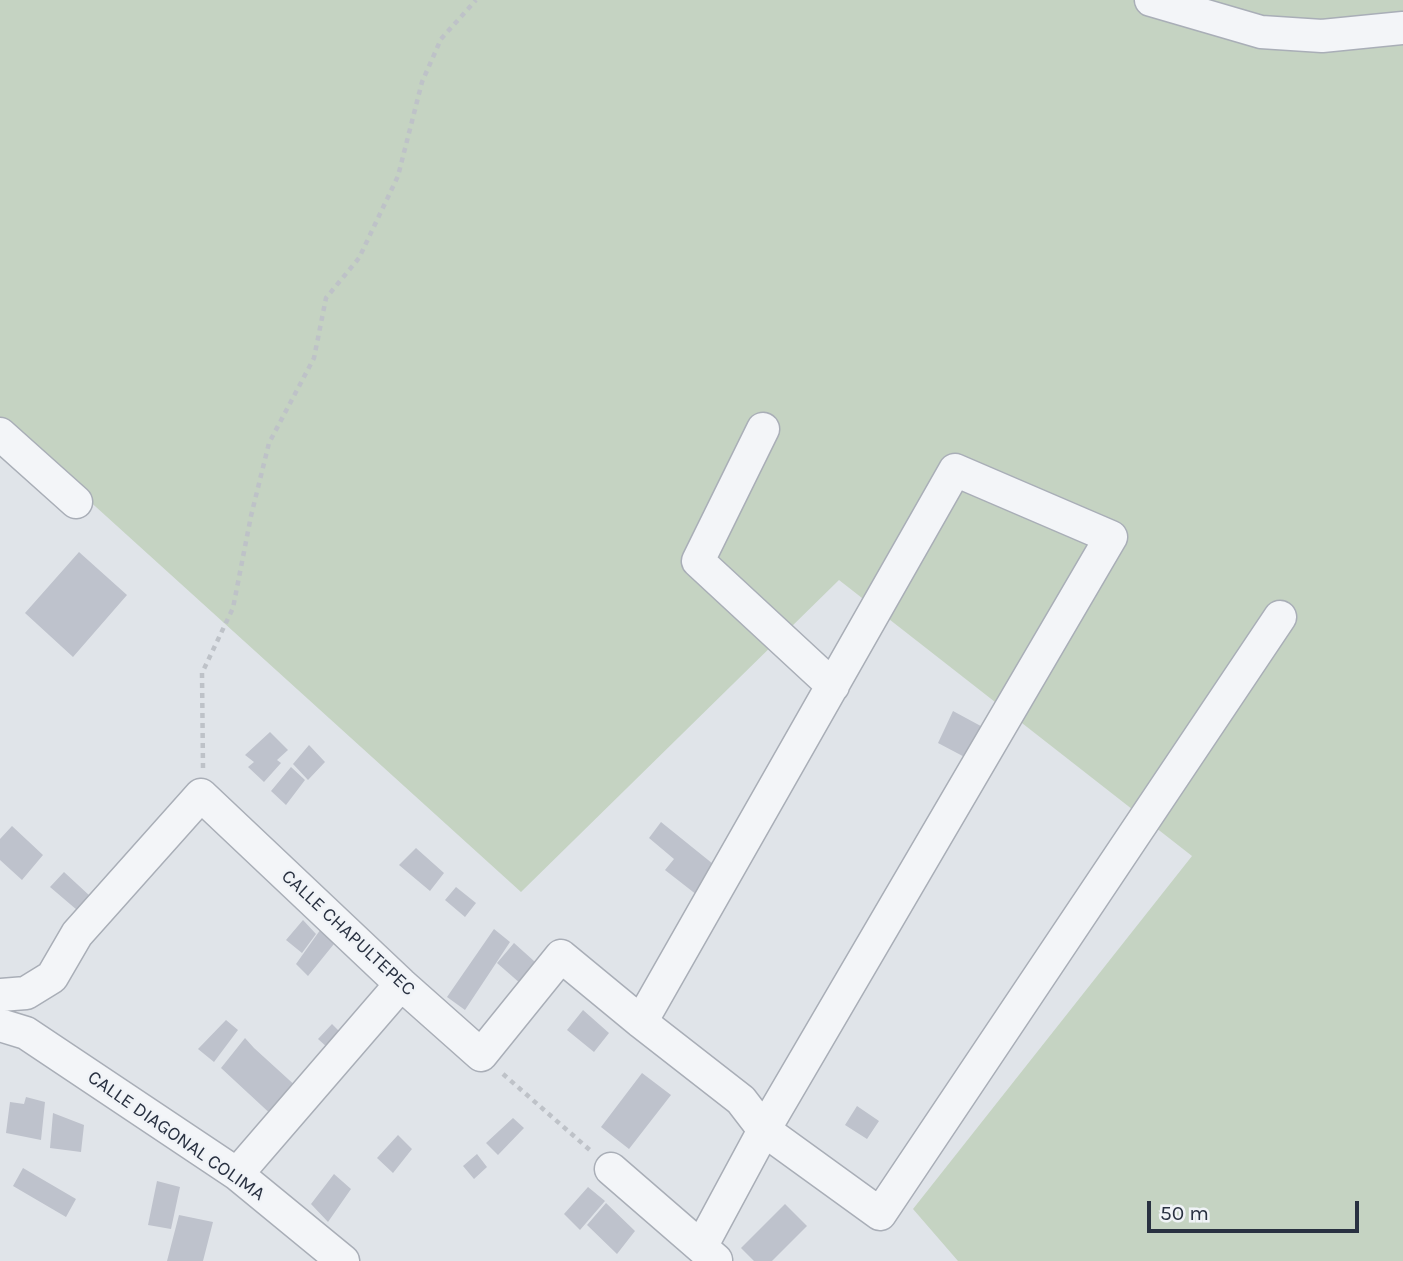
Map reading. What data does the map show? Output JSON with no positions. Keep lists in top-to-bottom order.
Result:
{
  "streets": {
    "street": ["CALLE CHAPULTEPEC", "CALLE DIAGONAL COLIMA"]
  },
  "scale_bar": "50 m"
}
